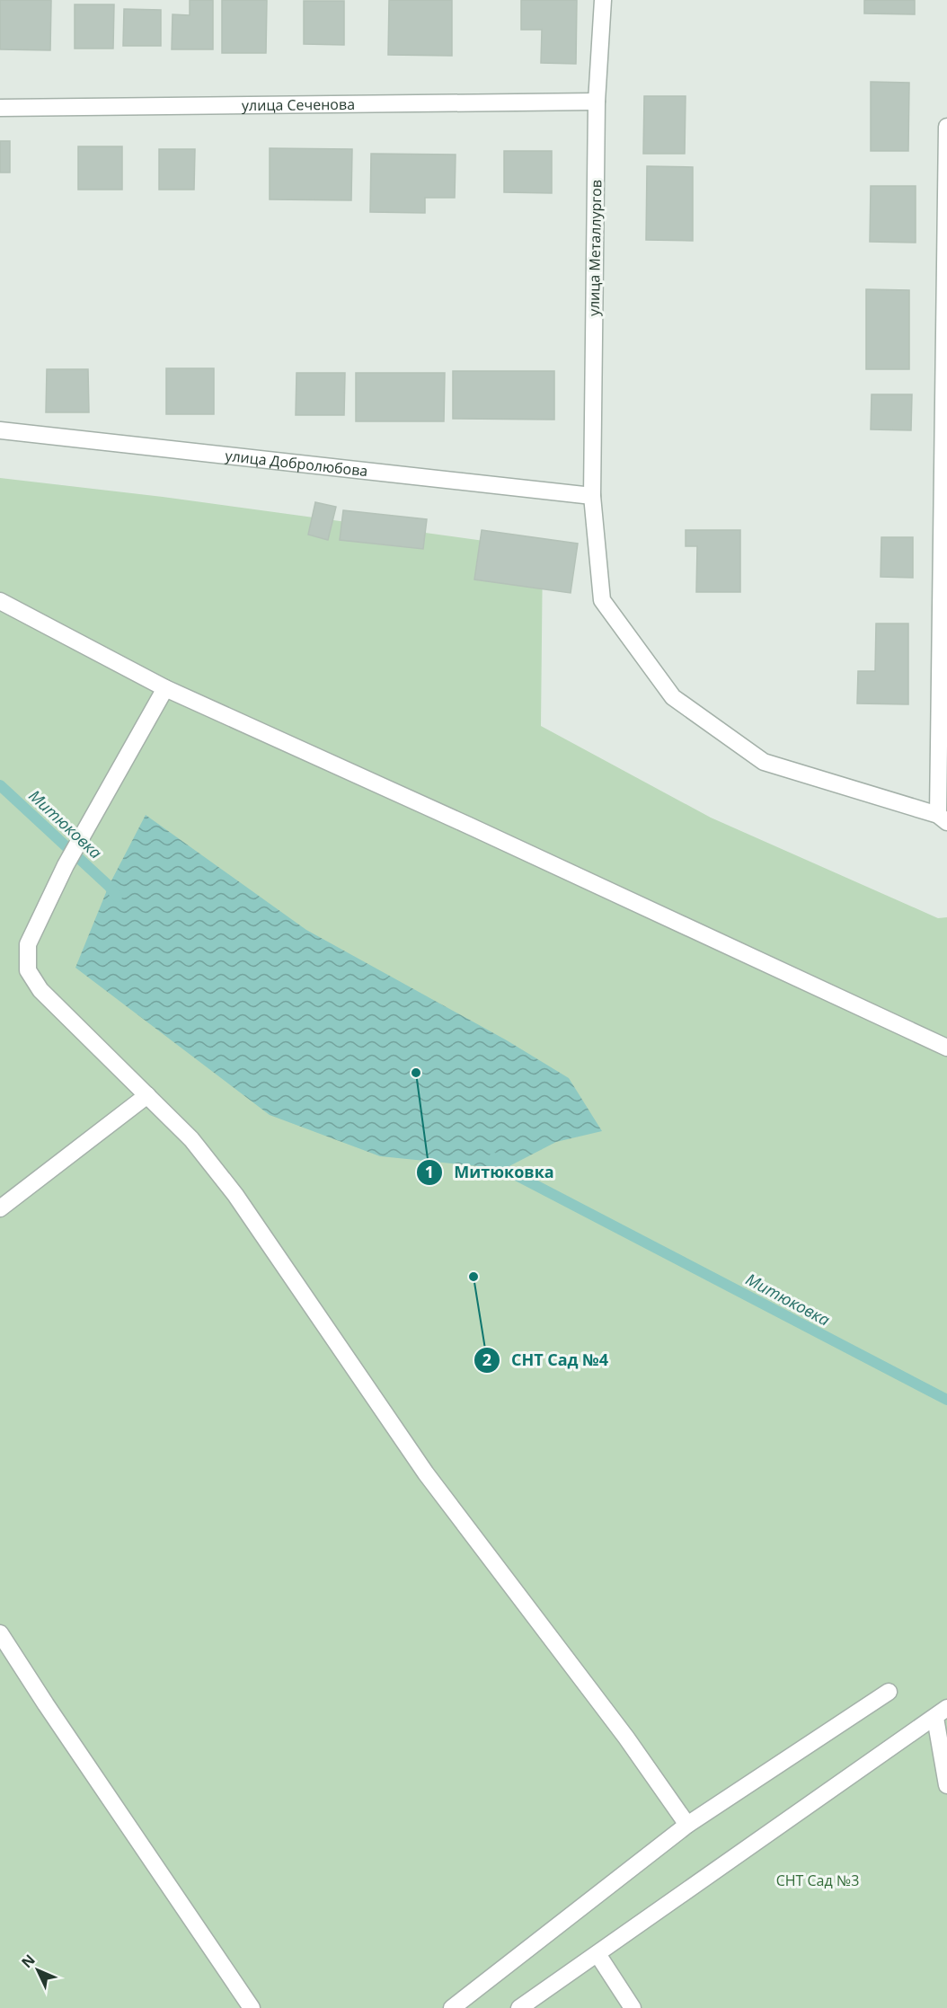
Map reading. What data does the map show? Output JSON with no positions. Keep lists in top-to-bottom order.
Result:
{
  "streets": {
    "street": ["улица Сеченова", "улица Металлургов", "улица Добролюбова"]
  },
  "crossings": [
    ["улица Сеченова", "улица Металлургов"],
    ["улица Металлургов", "улица Добролюбова"]
  ],
  "water": ["Митюковка"],
  "parks": ["СНТ Сад №3"],
  "places": ["Митюковка", "СНТ Сад №4"],
  "north": "top left"
}
